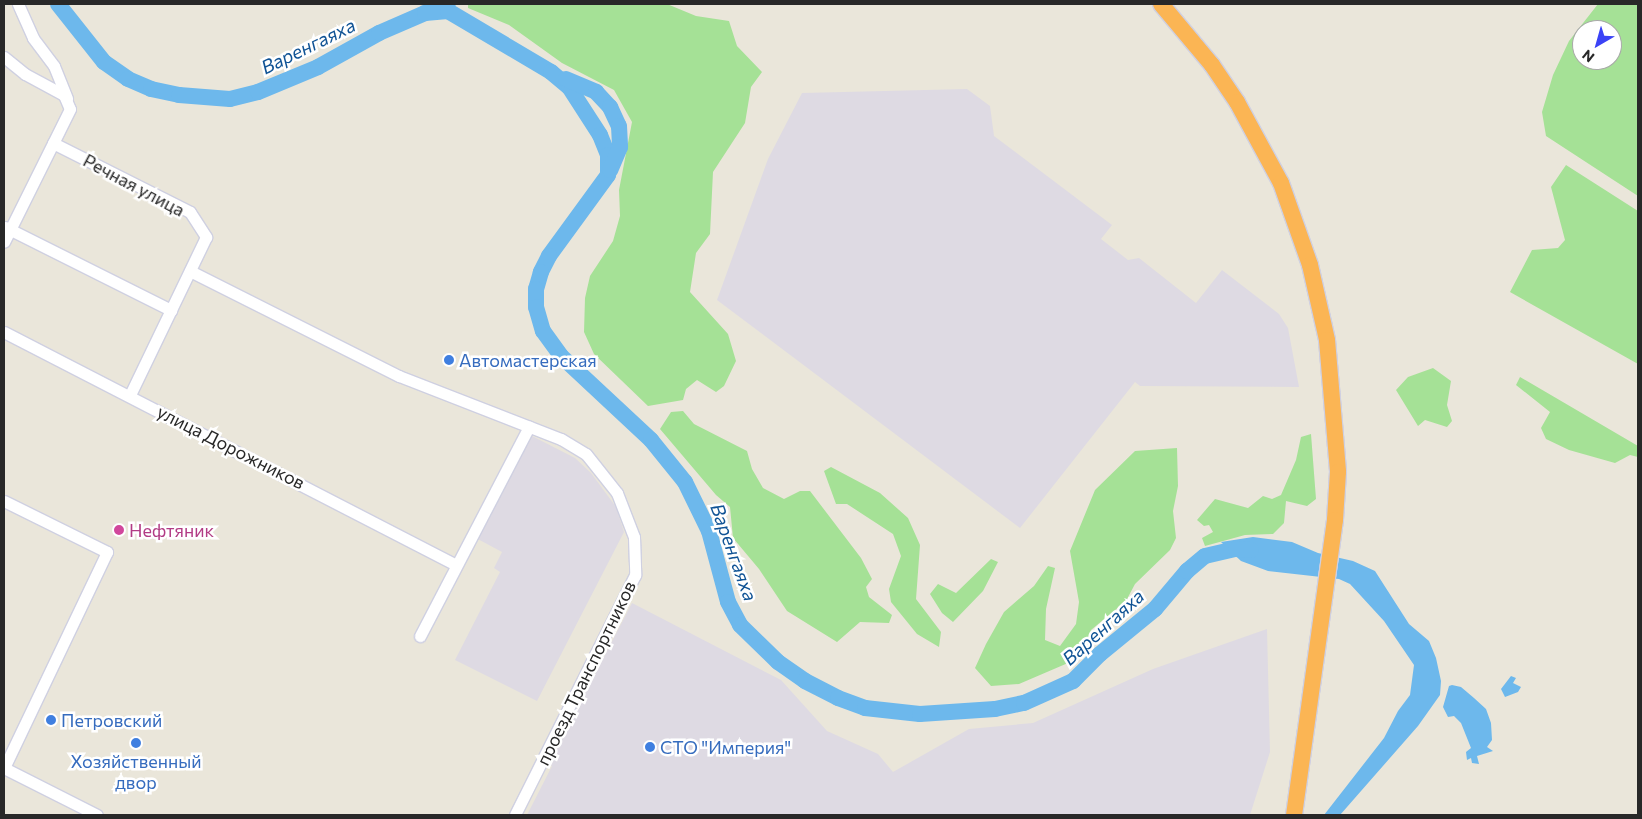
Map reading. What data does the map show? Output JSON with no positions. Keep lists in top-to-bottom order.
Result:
{
  "streets": {
    "street": ["Речная улица", "улица Дорожников", "проезд Транспортников"]
  },
  "crossings": [
    ["Речная улица", "проезд Транспортников"]
  ],
  "water": ["Варенгаяха"],
  "places": [
    "Автомастерская",
    "Нефтяник",
    "Петровский",
    "Хозяйственный двор",
    "СТО \"Империя\""
  ],
  "north": "bottom left"
}
